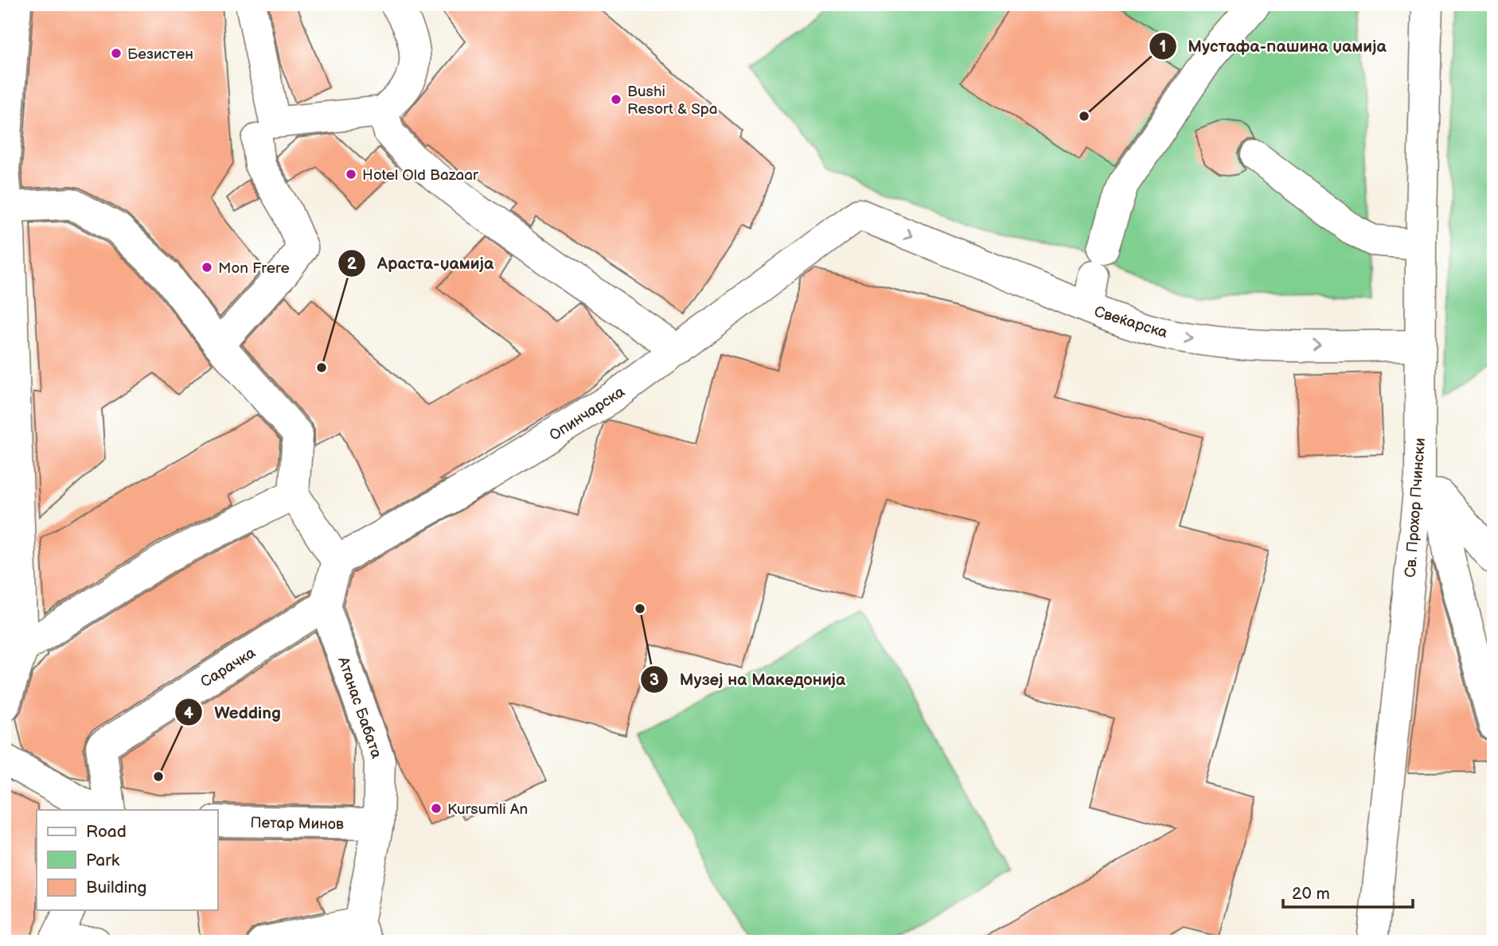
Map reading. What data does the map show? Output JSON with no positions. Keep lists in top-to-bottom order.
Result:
{
  "streets": {
    "street": [
      "Свеќарска",
      "Опинчарска",
      "Св. Прохор Пчински",
      "Сарачка",
      "Атанас Бабата",
      "Петар Минов"
    ]
  },
  "crossings": [
    ["Свеќарска", "Опинчарска"],
    ["Свеќарска", "Св. Прохор Пчински"],
    ["Сарачка", "Атанас Бабата"],
    ["Атанас Бабата", "Петар Минов"]
  ],
  "places": [
    "Безистен",
    "Bushi Resort & Spa",
    "Мустафа-пашина џамија",
    "Hotel Old Bazaar",
    "Mon Frere",
    "Араста-џамија",
    "Музеј на Македонија",
    "Wedding",
    "Kursumli An"
  ],
  "legend": ["Road", "Park", "Building"],
  "scale_bar": "20 m"
}
